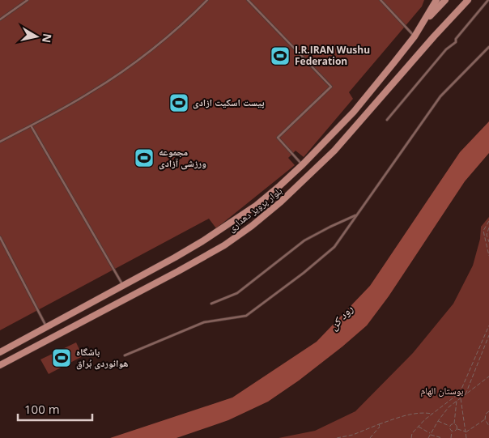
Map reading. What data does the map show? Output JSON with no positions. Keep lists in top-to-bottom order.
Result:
{
  "streets": {
    "main road": ["بلوار پرویز دهداری"]
  },
  "water": ["رود کن"],
  "parks": ["بوستان الهام"],
  "places": {
    "sports": [
      "I.R.IRAN Wushu Federation",
      "پیست اسکیت ازادی",
      "مجموعه ورزشی آزادی",
      "باشگاه هوانوردی بُراق"
    ]
  },
  "scale_bar": "100 m",
  "north": "right"
}
